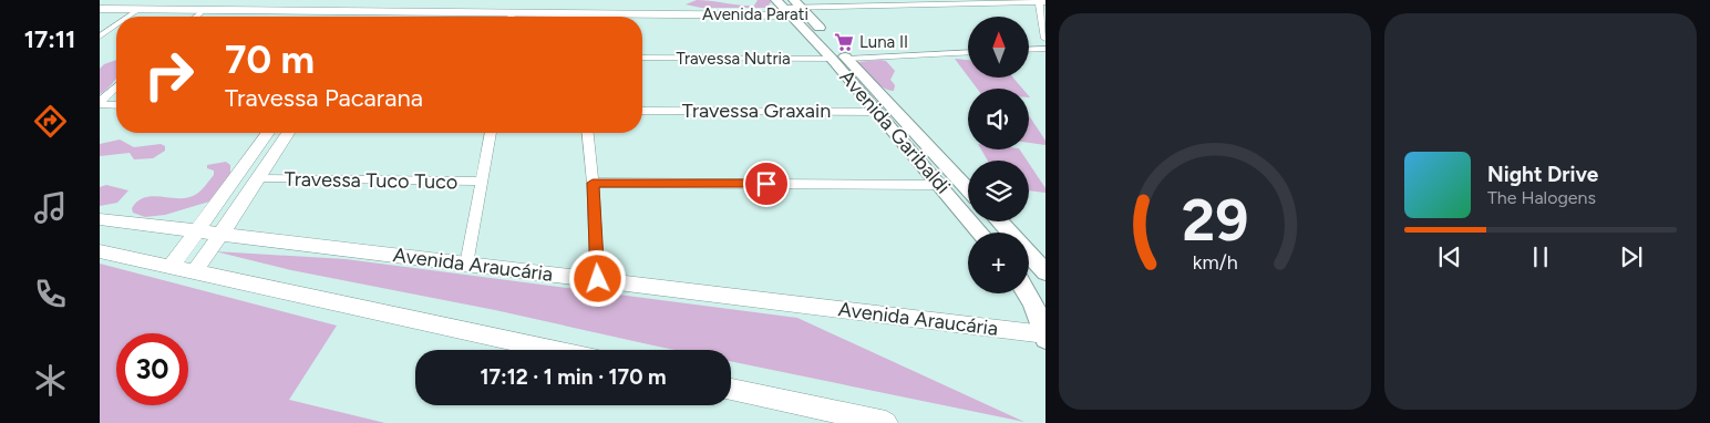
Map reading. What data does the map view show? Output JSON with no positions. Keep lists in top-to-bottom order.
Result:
{
  "streets": {
    "main road": ["Avenida Garibaldi"],
    "street": [
      "Avenida Parati",
      "Travessa Nutria",
      "Travessa Graxain",
      "Travessa Tuco Tuco",
      "Avenida Araucária"
    ]
  },
  "crossings": [
    ["Avenida Parati", "Avenida Garibaldi"],
    ["Travessa Nutria", "Avenida Garibaldi"],
    ["Travessa Graxain", "Avenida Garibaldi"]
  ],
  "places": {
    "supermarket": ["Luna II"]
  },
  "north": "top",
  "page": {
    "tabs": "17:11",
    "map_buttons": "+",
    "turn": ["70 m", "Travessa Pacarana"],
    "song": ["Night Drive", "The Halogens"],
    "limit": "30",
    "trip": "17:12 · 1 min · 170 m",
    "gauge": ["29", "km/h"]
  }
}
